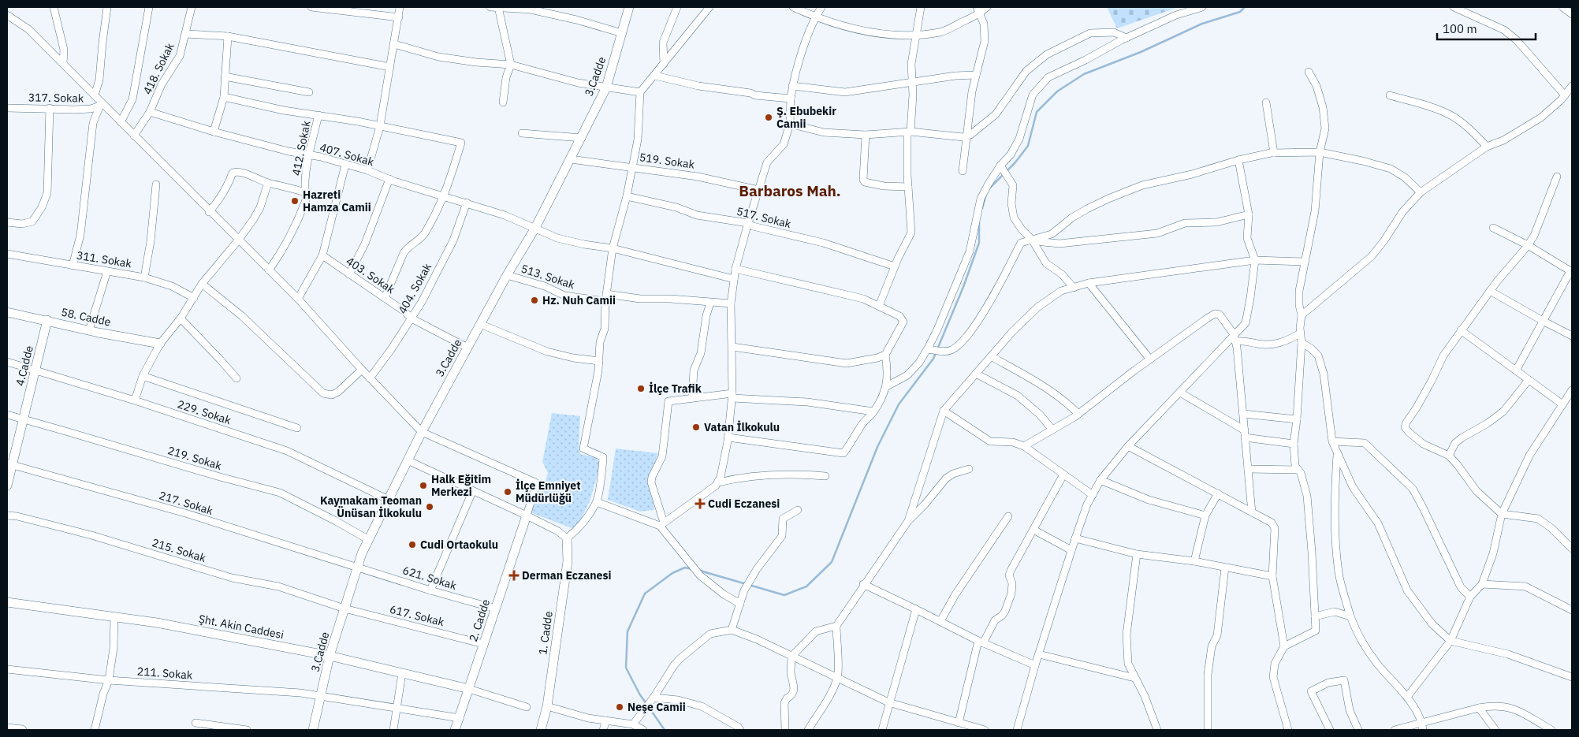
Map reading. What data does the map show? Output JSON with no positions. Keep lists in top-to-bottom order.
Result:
{
  "streets": {
    "street": [
      "418. Sokak",
      "3.Cadde",
      "317. Sokak",
      "412. Sokak",
      "407. Sokak",
      "519. Sokak",
      "517. Sokak",
      "311. Sokak",
      "403. Sokak",
      "513. Sokak",
      "404. Sokak",
      "58. Cadde",
      "4.Cadde",
      "229. Sokak",
      "219. Sokak",
      "217. Sokak",
      "215. Sokak",
      "621. Sokak",
      "617. Sokak",
      "2. Cadde",
      "Şht. Akin Caddesi",
      "1. Cadde",
      "211. Sokak"
    ]
  },
  "crossings": [
    ["418. Sokak", "407. Sokak"],
    ["3.Cadde", "407. Sokak"],
    ["3.Cadde", "519. Sokak"],
    ["3.Cadde", "403. Sokak"],
    ["3.Cadde", "513. Sokak"],
    ["3.Cadde", "229. Sokak"],
    ["3.Cadde", "219. Sokak"],
    ["3.Cadde", "217. Sokak"],
    ["3.Cadde", "215. Sokak"],
    ["3.Cadde", "621. Sokak"],
    ["3.Cadde", "617. Sokak"],
    ["3.Cadde", "Şht. Akin Caddesi"],
    ["3.Cadde", "211. Sokak"],
    ["412. Sokak", "407. Sokak"],
    ["407. Sokak", "404. Sokak"],
    ["403. Sokak", "404. Sokak"],
    ["58. Cadde", "4.Cadde"],
    ["4.Cadde", "229. Sokak"],
    ["4.Cadde", "219. Sokak"],
    ["4.Cadde", "217. Sokak"],
    ["217. Sokak", "621. Sokak"],
    ["215. Sokak", "617. Sokak"],
    ["621. Sokak", "2. Cadde"],
    ["617. Sokak", "2. Cadde"],
    ["2. Cadde", "Şht. Akin Caddesi"],
    ["2. Cadde", "211. Sokak"]
  ],
  "districts": ["Barbaros Mah."],
  "places": {
    "other": [
      "Ş. Ebubekir Camii",
      "Hazreti Hamza Camii",
      "Hz. Nuh Camii",
      "İlçe Trafik",
      "Vatan İlkokulu",
      "Halk Eğitim Merkezi",
      "İlçe Emniyet Müdürlüğü",
      "Kaymakam Teoman Ünüsan İlkokulu",
      "Cudi Ortaokulu",
      "Neşe Camii"
    ],
    "health": ["Cudi Eczanesi", "Derman Eczanesi"]
  },
  "scale_bar": "100 m"
}
